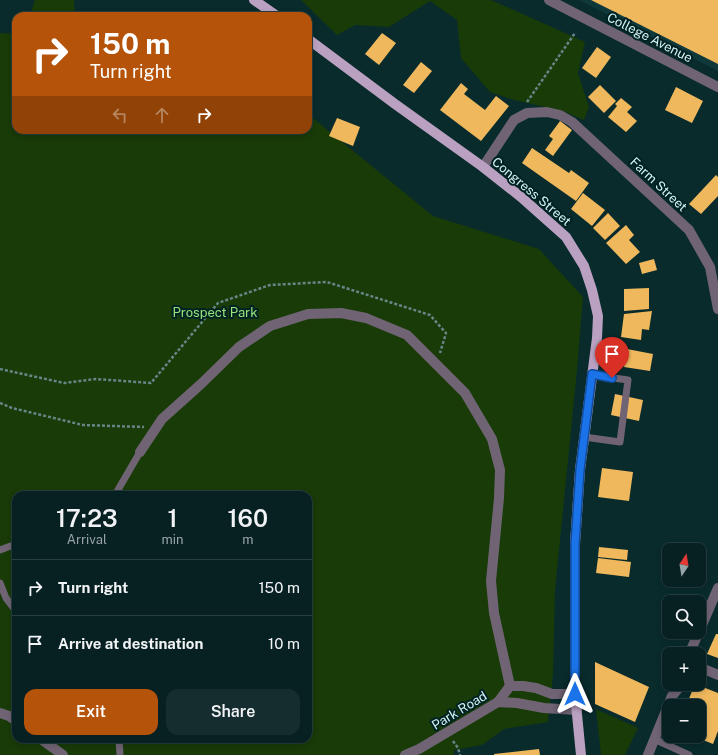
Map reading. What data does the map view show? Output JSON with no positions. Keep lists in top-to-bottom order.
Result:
{
  "streets": {
    "main road": ["Congress Street"],
    "street": ["College Avenue", "Farm Street", "Park Road"]
  },
  "crossings": [
    ["Congress Street", "Park Road"]
  ],
  "parks": ["Prospect Park"],
  "north": "top",
  "page": {
    "turn": ["150 m", "Turn right"],
    "eta": [
      "17:23",
      "Arrival",
      "1",
      "min",
      "160",
      "m"
    ],
    "map_buttons": ["+", "−"],
    "list": [
      {
        "name": "Turn right",
        "value": "150 m"
      },
      {
        "name": "Arrive at destination",
        "value": "10 m"
      }
    ],
    "buttons": ["Exit", "Share"]
  }
}
